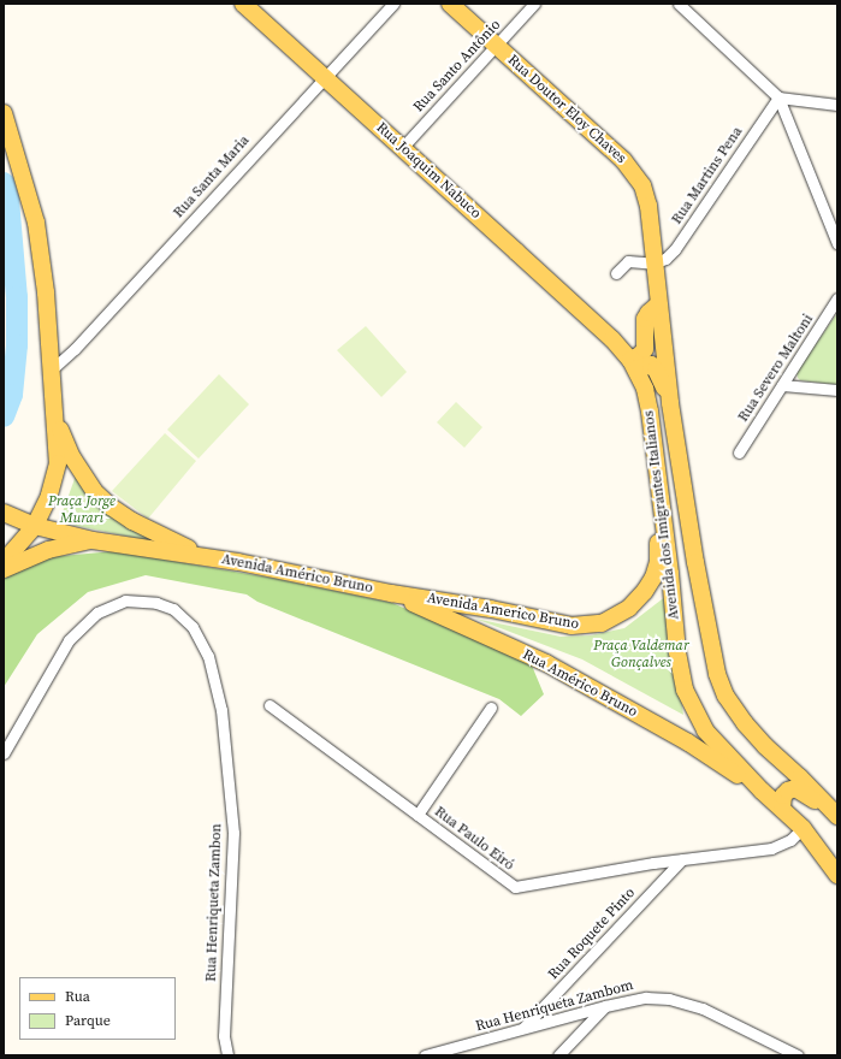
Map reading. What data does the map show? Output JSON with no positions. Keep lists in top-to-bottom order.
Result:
{
  "streets": {
    "main road": [
      "Rua Doutor Eloy Chaves",
      "Rua Joaquim Nabuco",
      "Avenida dos Imigrantes Italianos",
      "Avenida Américo Bruno",
      "Avenida Americo Bruno",
      "Rua Américo Bruno"
    ],
    "street": [
      "Rua Santo Antônio",
      "Rua Martins Pena",
      "Rua Santa Maria",
      "Rua Severo Maltoni",
      "Rua Paulo Eiró",
      "Rua Henriqueta Zambon",
      "Rua Roquete Pinto",
      "Rua Henriqueta Zambom"
    ]
  },
  "crossings": [
    ["Rua Santo Antônio", "Rua Doutor Eloy Chaves"],
    ["Rua Santo Antônio", "Rua Joaquim Nabuco"],
    ["Rua Doutor Eloy Chaves", "Rua Martins Pena"],
    ["Rua Doutor Eloy Chaves", "Avenida dos Imigrantes Italianos"],
    ["Rua Joaquim Nabuco", "Rua Santa Maria"],
    ["Rua Joaquim Nabuco", "Avenida dos Imigrantes Italianos"],
    ["Rua Martins Pena", "Avenida dos Imigrantes Italianos"],
    ["Avenida dos Imigrantes Italianos", "Avenida Americo Bruno"],
    ["Avenida dos Imigrantes Italianos", "Rua Américo Bruno"],
    ["Avenida dos Imigrantes Italianos", "Rua Paulo Eiró"],
    ["Avenida Américo Bruno", "Avenida Americo Bruno"],
    ["Avenida Américo Bruno", "Rua Américo Bruno"],
    ["Avenida Americo Bruno", "Rua Américo Bruno"],
    ["Rua Paulo Eiró", "Rua Roquete Pinto"],
    ["Rua Roquete Pinto", "Rua Henriqueta Zambom"]
  ],
  "parks": ["Praça Jorge Murari", "Praça Valdemar Gonçalves"],
  "legend": ["Rua", "Parque"]
}
